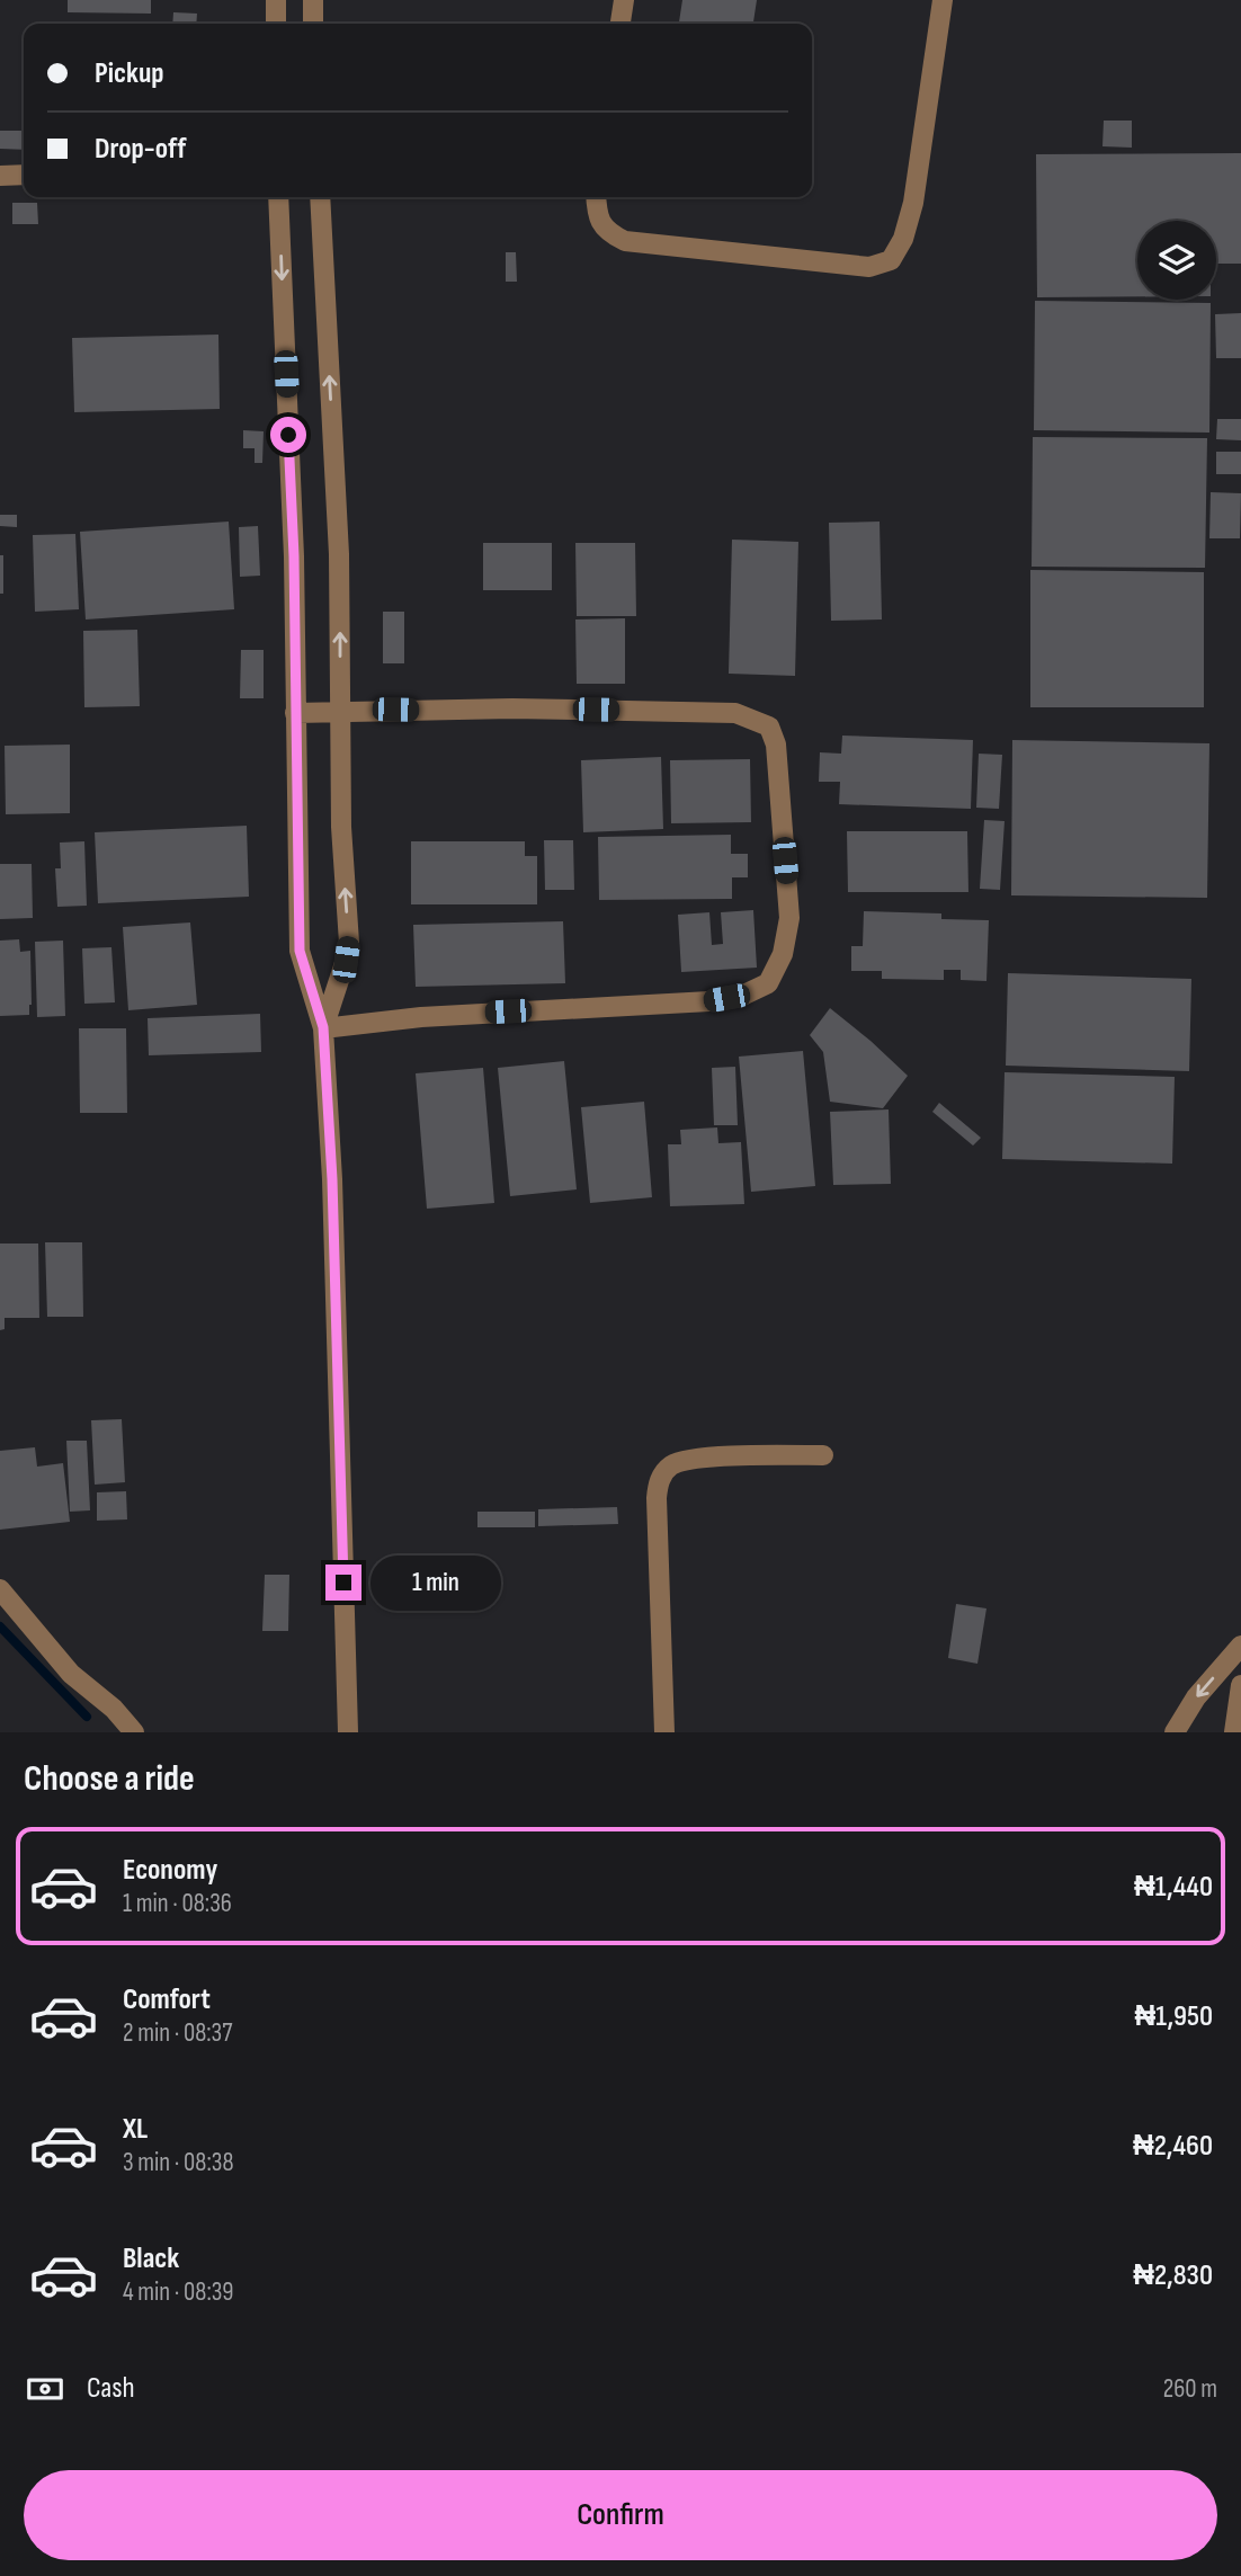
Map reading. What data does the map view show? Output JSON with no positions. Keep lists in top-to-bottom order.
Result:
{
  "page": {
    "banner": ["Pickup", "Drop-off"],
    "bubble": "1 min",
    "heading": "Choose a ride",
    "list": [
      {
        "name": "Economy",
        "note": "1 min · 08:36",
        "value": "₦1,440"
      },
      {
        "name": "Comfort",
        "note": "2 min · 08:37",
        "value": "₦1,950"
      },
      {
        "name": "XL",
        "note": "3 min · 08:38",
        "value": "₦2,460"
      },
      {
        "name": "Black",
        "note": "4 min · 08:39",
        "value": "₦2,830"
      }
    ],
    "pay": ["Cash", "260 m"],
    "buttons": "Confirm"
  }
}
